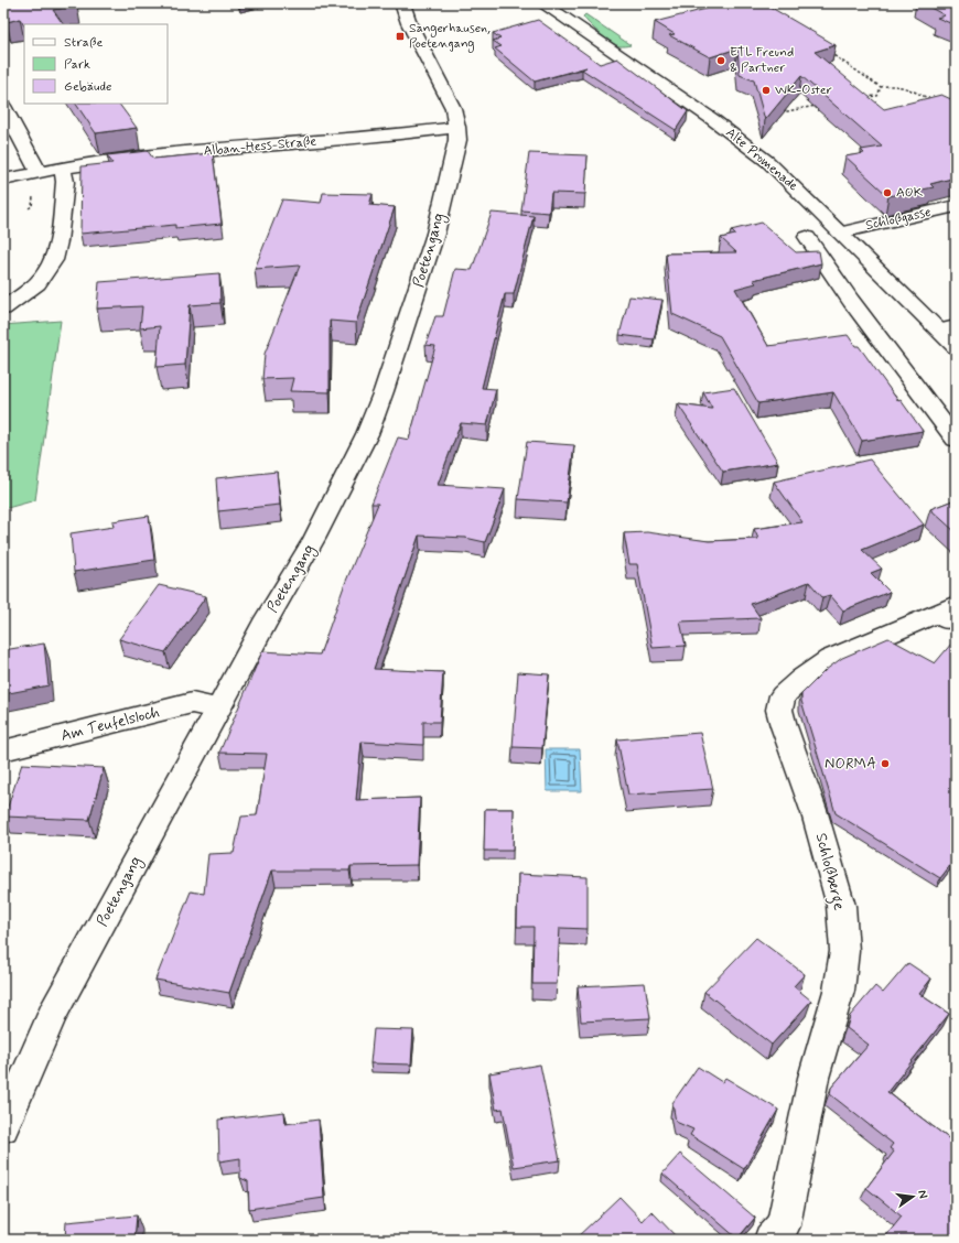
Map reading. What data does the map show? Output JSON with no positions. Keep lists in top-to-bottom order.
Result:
{
  "streets": {
    "street": [
      "Alban-Hess-Straße",
      "Alte Promenade",
      "Schloßgasse",
      "Poetengang",
      "Am Teufelsloch",
      "Schloßberge"
    ]
  },
  "crossings": [
    ["Alban-Hess-Straße", "Poetengang"],
    ["Alte Promenade", "Schloßgasse"],
    ["Poetengang", "Am Teufelsloch"]
  ],
  "places": {
    "transit": ["Sangerhausen, Poetengang"],
    "other": [
      "ETL Freund & Partner",
      "WK-Oster",
      "AOK",
      "NORMA"
    ]
  },
  "legend": ["Straße", "Park", "Gebäude"],
  "north": "right"
}
